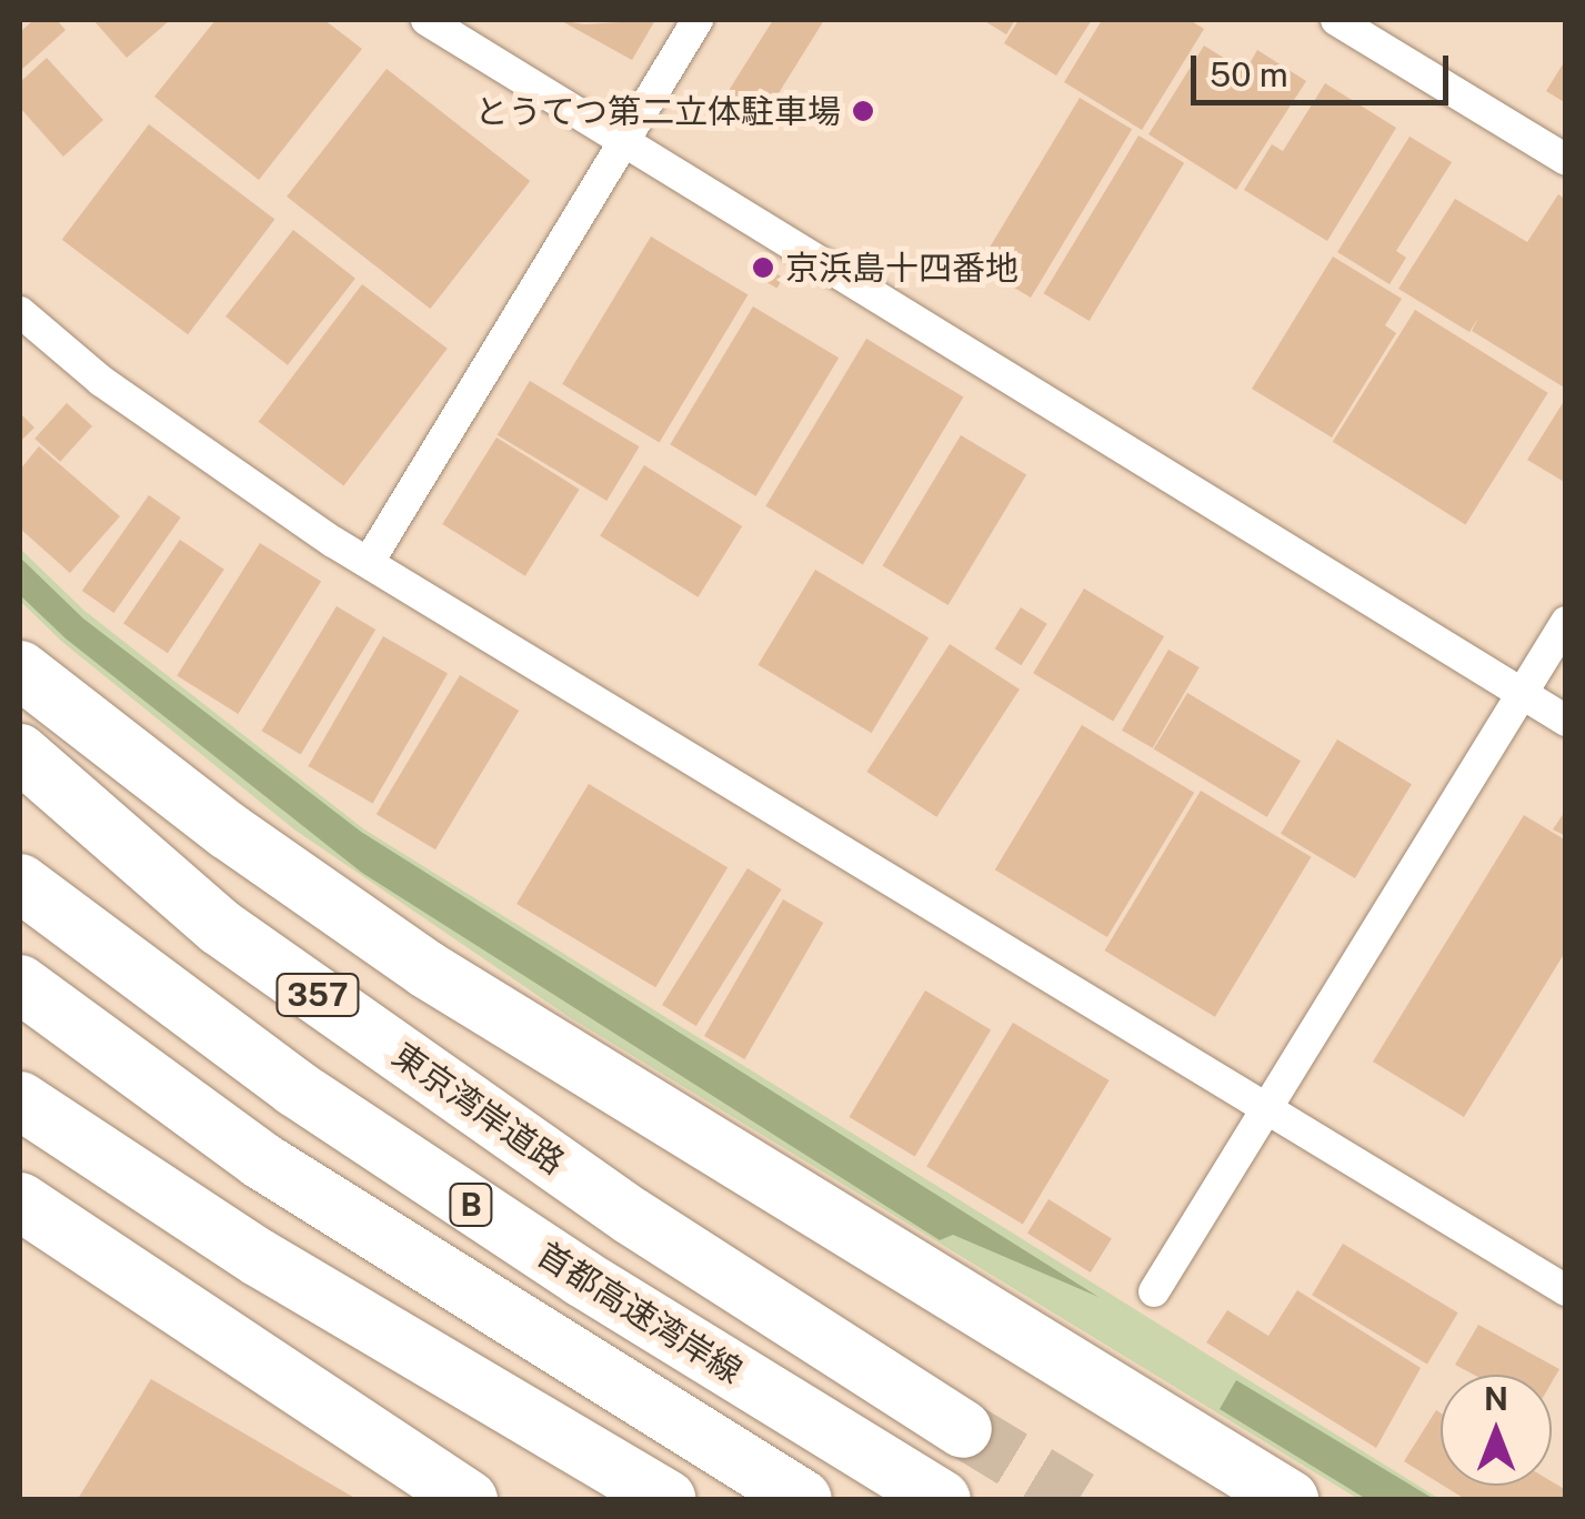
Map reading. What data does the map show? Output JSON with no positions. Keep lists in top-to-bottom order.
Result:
{
  "streets": {
    "highway": [
      "357",
      "東京湾岸道路",
      "B",
      "首都高速湾岸線"
    ]
  },
  "places": ["とうてつ第二立体駐車場", "京浜島十四番地"],
  "scale_bar": "50 m",
  "north": "top"
}
